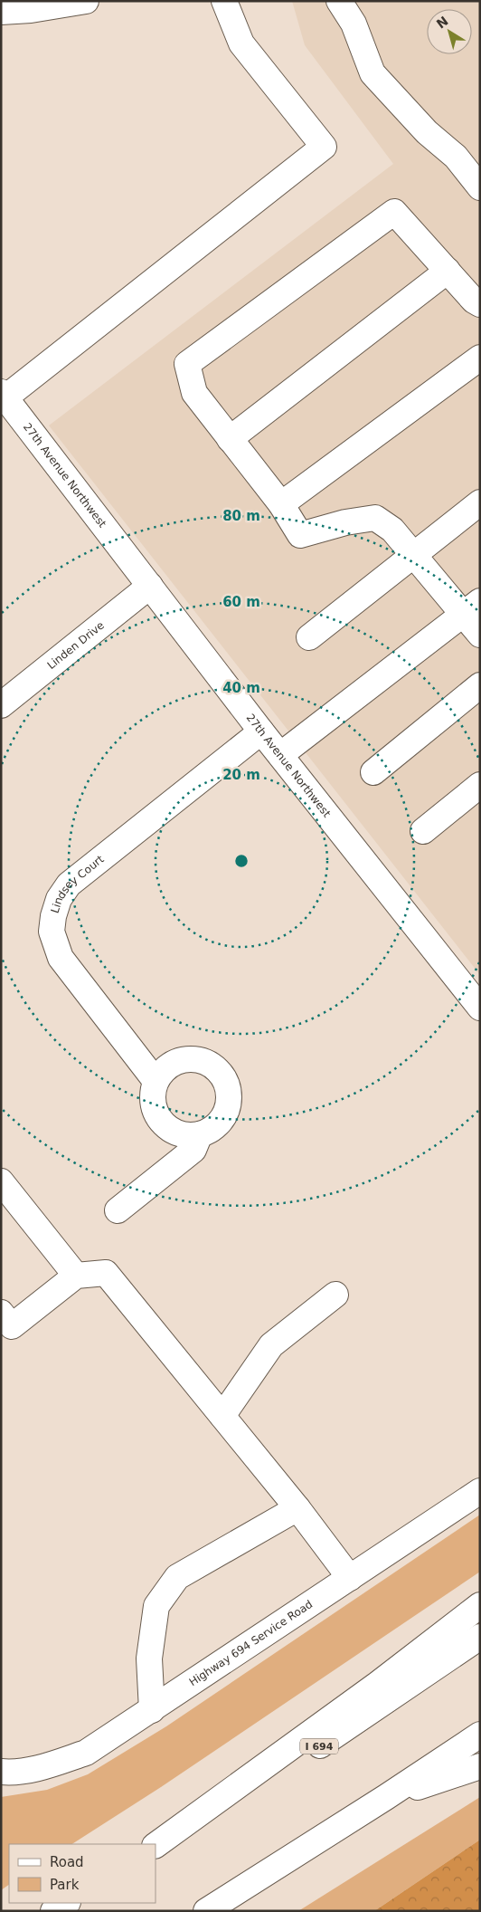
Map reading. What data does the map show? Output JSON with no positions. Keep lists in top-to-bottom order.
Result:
{
  "streets": {
    "main road": [
      "27th Avenue Northwest",
      "Linden Drive",
      "Lindsey Court",
      "Highway 694 Service Road",
      "I 694"
    ]
  },
  "crossings": [
    ["27th Avenue Northwest", "Linden Drive"],
    ["27th Avenue Northwest", "Lindsey Court"]
  ],
  "legend": ["Road", "Park"],
  "north": "top left",
  "rings": [
    "80 m",
    "60 m",
    "40 m",
    "20 m"
  ]
}
